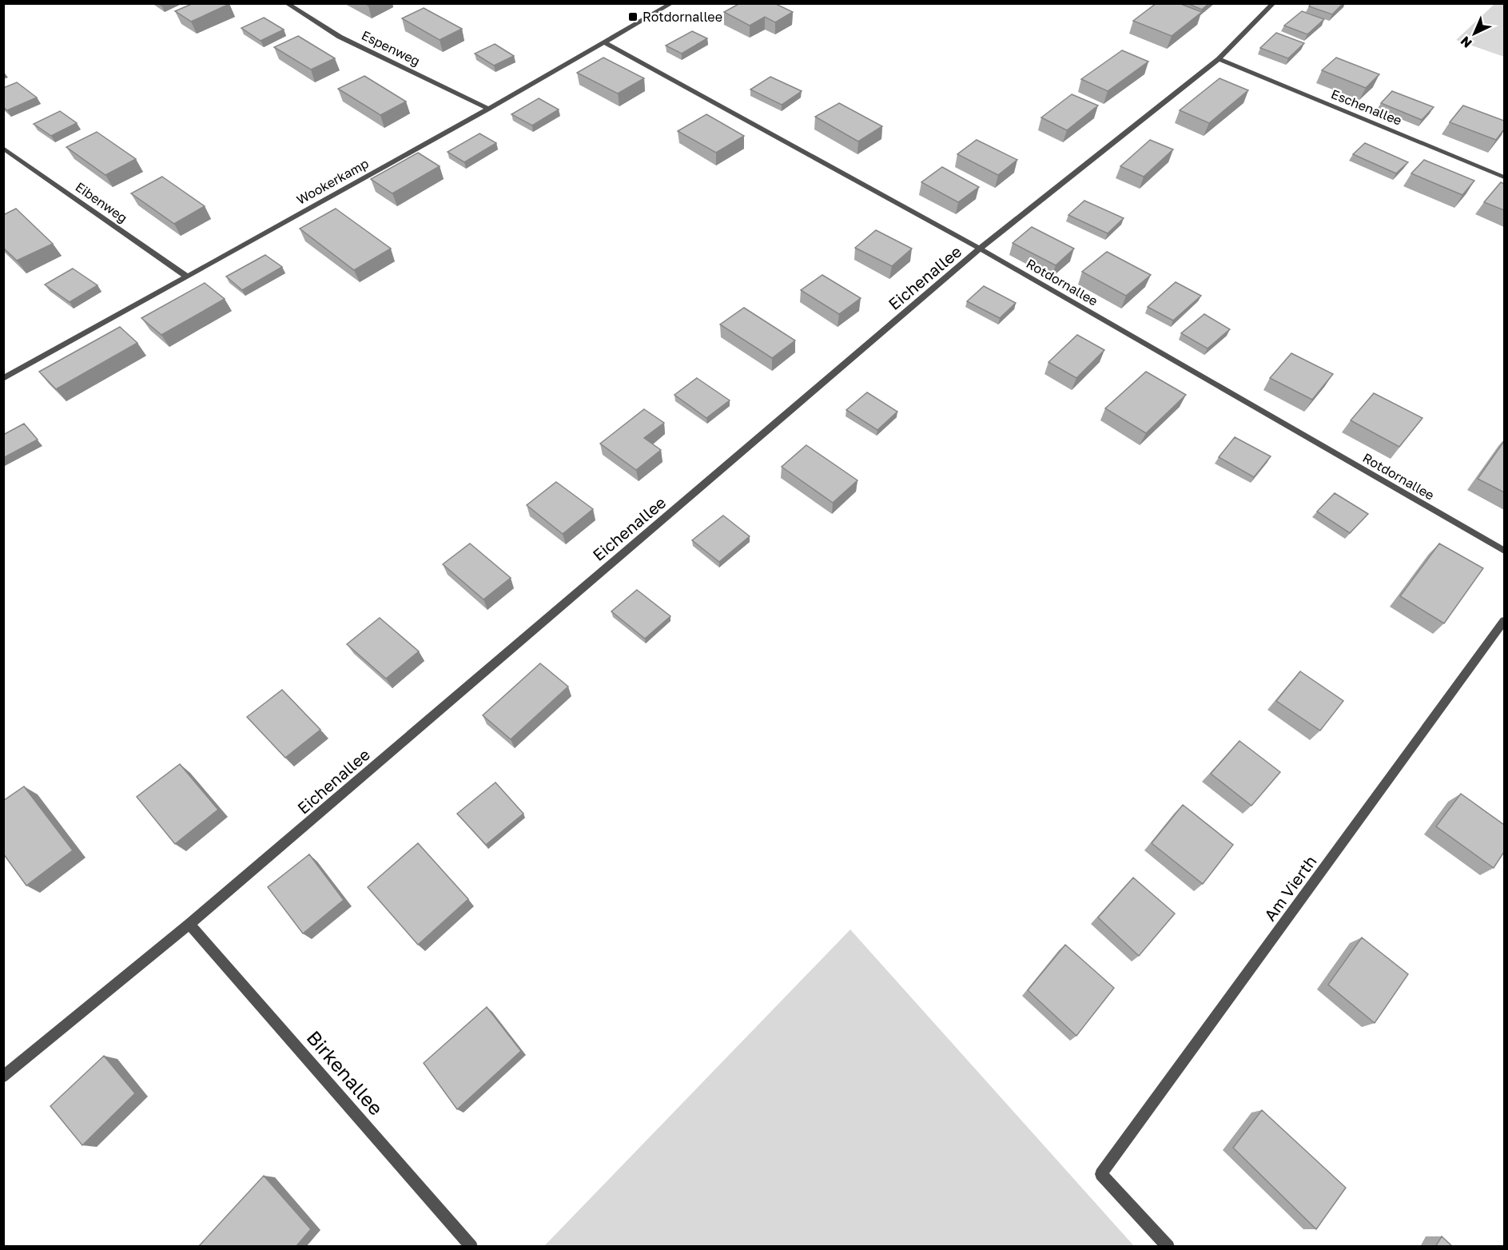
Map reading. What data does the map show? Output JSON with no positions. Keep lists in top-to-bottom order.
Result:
{
  "streets": {
    "street": [
      "Espenweg",
      "Eschenallee",
      "Wookerkamp",
      "Eibenweg",
      "Eichenallee",
      "Rotdornallee",
      "Am Vierth",
      "Birkenallee"
    ]
  },
  "crossings": [
    ["Espenweg", "Wookerkamp"],
    ["Eschenallee", "Eichenallee"],
    ["Wookerkamp", "Eibenweg"],
    ["Wookerkamp", "Rotdornallee"],
    ["Eichenallee", "Rotdornallee"],
    ["Eichenallee", "Birkenallee"]
  ],
  "places": {
    "transit": ["Rotdornallee"]
  },
  "north": "bottom left"
}
